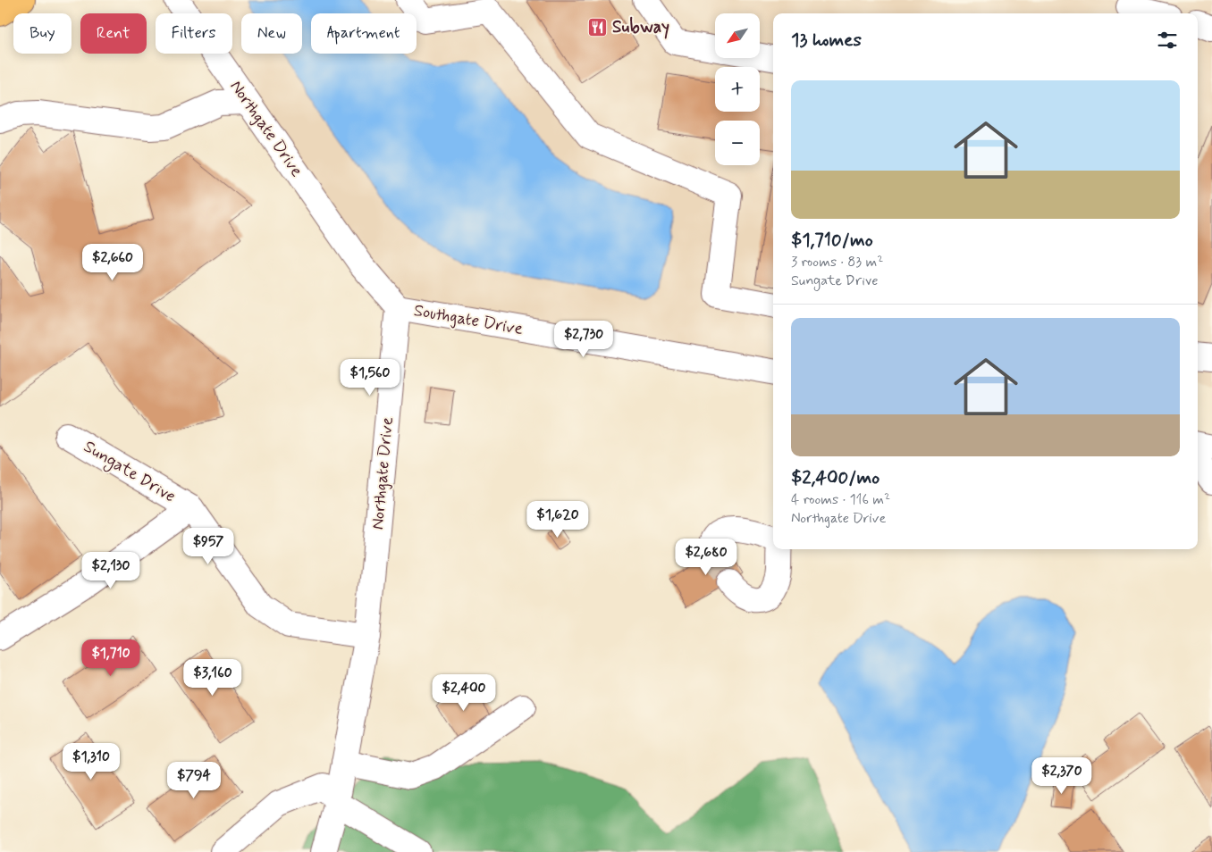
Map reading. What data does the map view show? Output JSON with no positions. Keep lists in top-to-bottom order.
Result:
{
  "streets": {
    "street": ["Northgate Drive", "Southgate Drive", "Sungate Drive"]
  },
  "crossings": [
    ["Northgate Drive", "Southgate Drive"],
    ["Northgate Drive", "Sungate Drive"]
  ],
  "places": {
    "restaurant": ["Subway"]
  },
  "north": "bottom left",
  "page": {
    "map_buttons": ["+", "−"],
    "chip": [
      "Buy",
      "Rent",
      "Filters",
      "New",
      "Apartment"
    ],
    "heading": "13 homes",
    "list": [
      {
        "name": "$1,710/mo",
        "note": "3 rooms · 83 m² · Sungate Drive"
      },
      {
        "name": "$2,400/mo",
        "note": "4 rooms · 116 m² · Northgate Drive"
      }
    ],
    "price": [
      "$2,660",
      "$2,730",
      "$1,560",
      "$1,620",
      "$957",
      "$2,680",
      "$2,130",
      "$1,710",
      "$3,160",
      "$2,400",
      "$1,310",
      "$2,370",
      "$794"
    ]
  }
}
